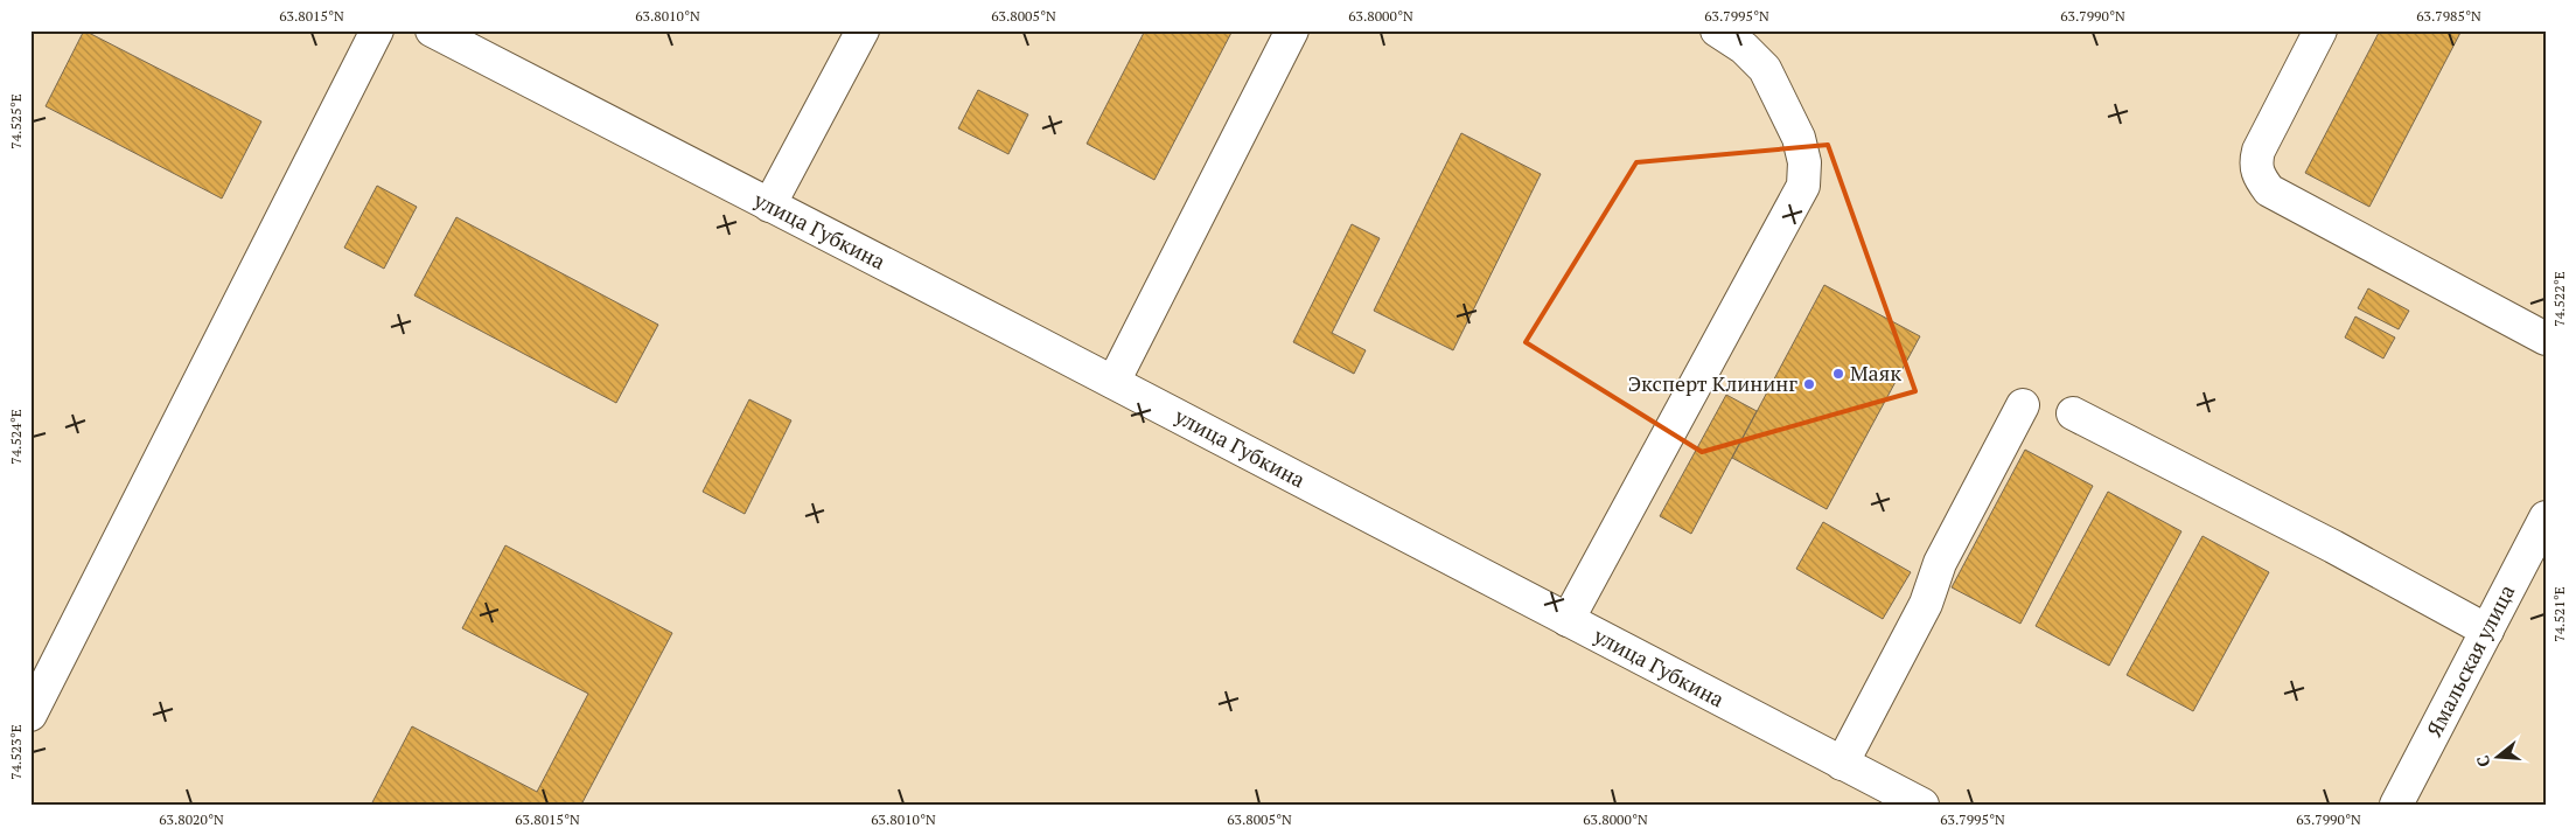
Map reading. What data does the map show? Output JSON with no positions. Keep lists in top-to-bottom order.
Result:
{
  "streets": {
    "street": ["улица Губкина", "Ямальская улица"]
  },
  "places": ["Маяк", "Эксперт Клининг"],
  "north": "left",
  "coordinates": [
    "63.8015°N",
    "63.8010°N",
    "63.8005°N",
    "63.8000°N",
    "63.7995°N",
    "63.7990°N",
    "63.7985°N",
    "74.525°E",
    "74.522°E",
    "74.524°E",
    "74.521°E",
    "74.523°E",
    "63.8020°N"
  ]
}
